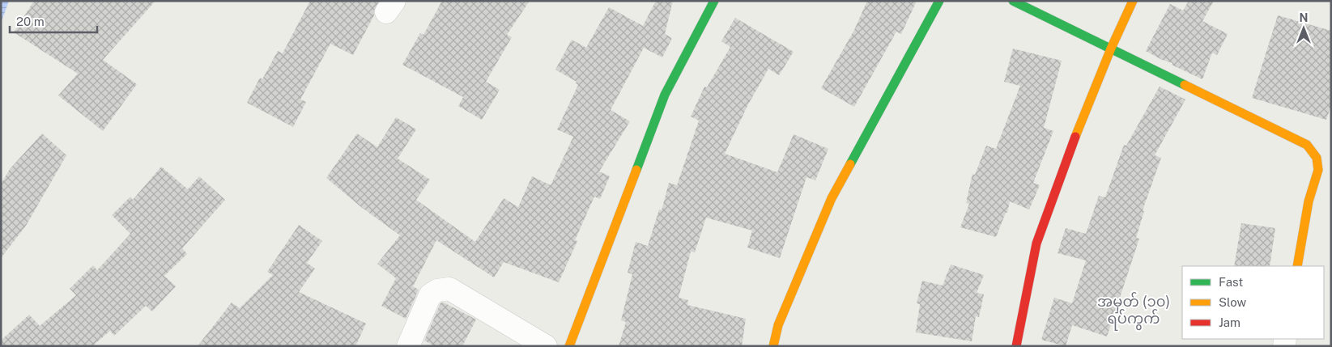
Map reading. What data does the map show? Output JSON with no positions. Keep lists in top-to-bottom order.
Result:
{
  "districts": ["အမှတ် (၁၀) ရပ်ကွက်"],
  "legend": ["Fast", "Slow", "Jam"],
  "scale_bar": "20 m",
  "north": "top"
}
